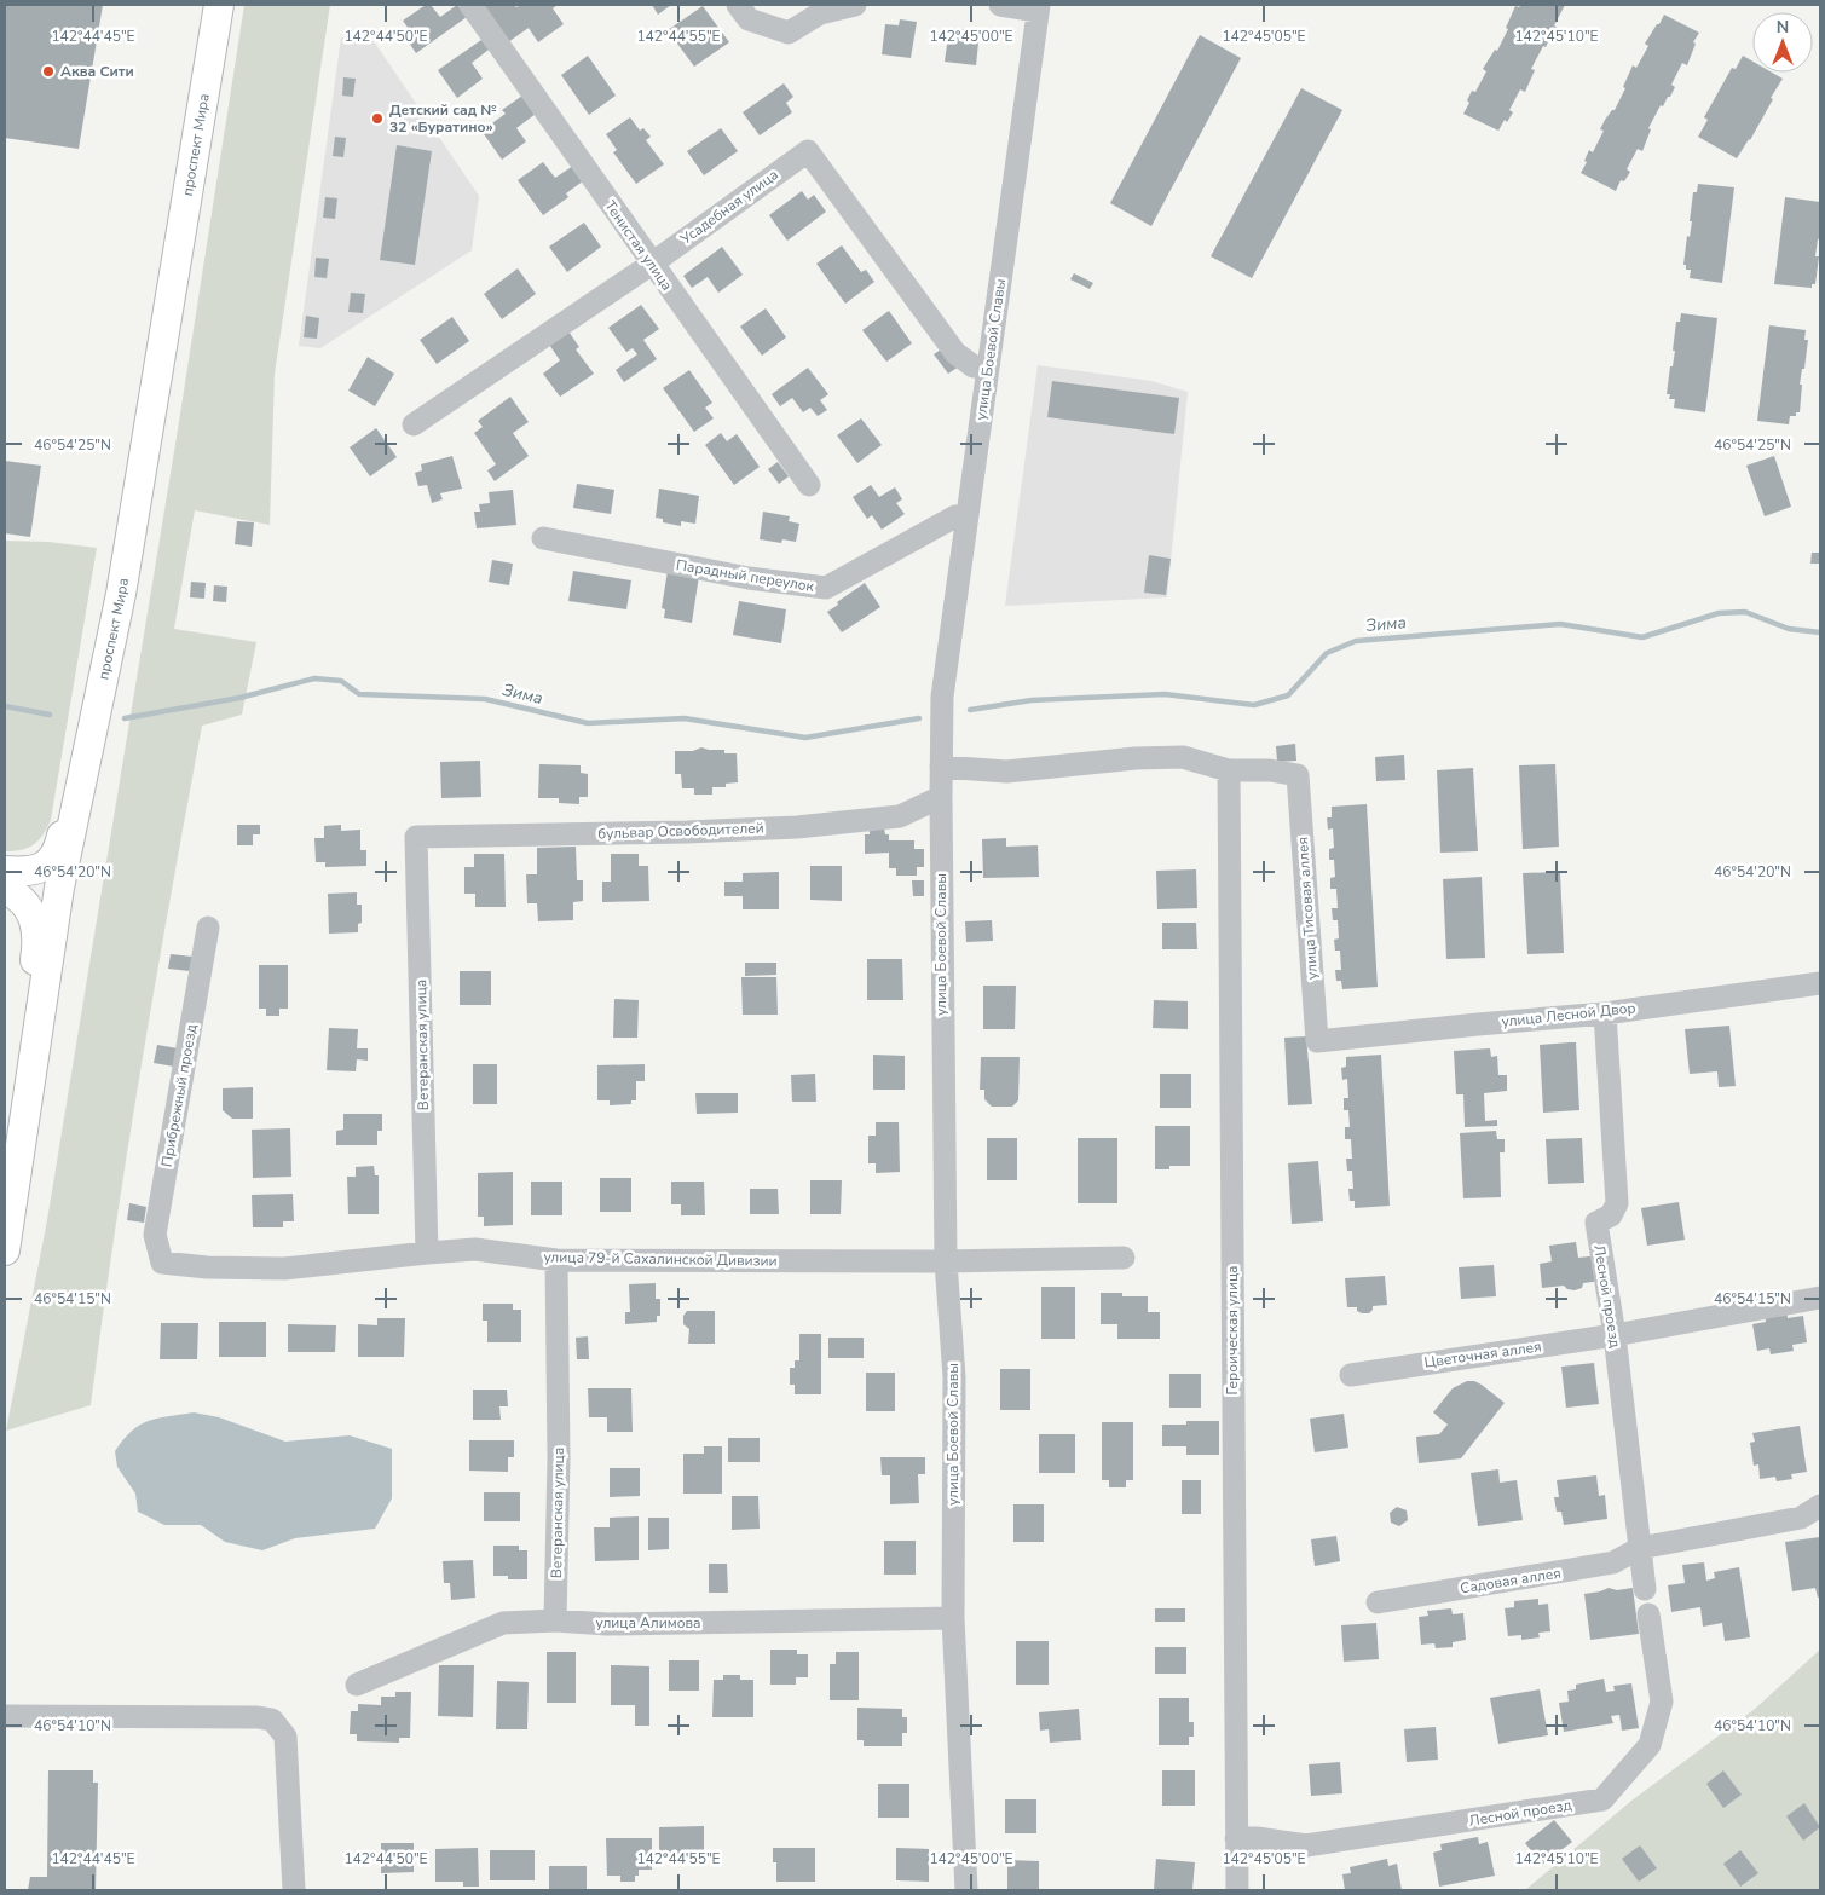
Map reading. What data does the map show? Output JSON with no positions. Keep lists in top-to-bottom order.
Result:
{
  "streets": {
    "main road": ["проспект Мира"],
    "street": [
      "Усадебная улица",
      "Тенистая улица",
      "улица Боевой Славы",
      "Парадный переулок",
      "бульвар Освободителей",
      "улица Тисовая аллея",
      "улица Лесной Двор",
      "Ветеранская улица",
      "Прибрежный проезд",
      "улица 79-й Сахалинской Дивизии",
      "Лесной проезд",
      "Героическая улица",
      "Цветочная аллея",
      "Садовая аллея",
      "улица Алимова"
    ]
  },
  "crossings": [
    ["Усадебная улица", "Тенистая улица"],
    ["Усадебная улица", "улица Боевой Славы"],
    ["улица Боевой Славы", "Парадный переулок"],
    ["улица Боевой Славы", "бульвар Освободителей"],
    ["улица Боевой Славы", "улица 79-й Сахалинской Дивизии"],
    ["улица Боевой Славы", "улица Алимова"],
    ["бульвар Освободителей", "Ветеранская улица"],
    ["улица Тисовая аллея", "улица Лесной Двор"],
    ["улица Тисовая аллея", "Героическая улица"],
    ["улица Лесной Двор", "Лесной проезд"],
    ["Ветеранская улица", "улица 79-й Сахалинской Дивизии"],
    ["Ветеранская улица", "улица Алимова"],
    ["Прибрежный проезд", "улица 79-й Сахалинской Дивизии"],
    ["Лесной проезд", "Героическая улица"],
    ["Лесной проезд", "Цветочная аллея"],
    ["Лесной проезд", "Садовая аллея"]
  ],
  "water": ["Зима"],
  "places": ["Аква Сити", "Детский сад № 32 «Буратино»"],
  "north": "top",
  "coordinates": [
    "142°44'45\"E",
    "142°44'50\"E",
    "142°44'55\"E",
    "142°45'00\"E",
    "142°45'05\"E",
    "142°45'10\"E",
    "46°54'25\"N",
    "46°54'20\"N",
    "46°54'15\"N",
    "46°54'10\"N"
  ]
}
